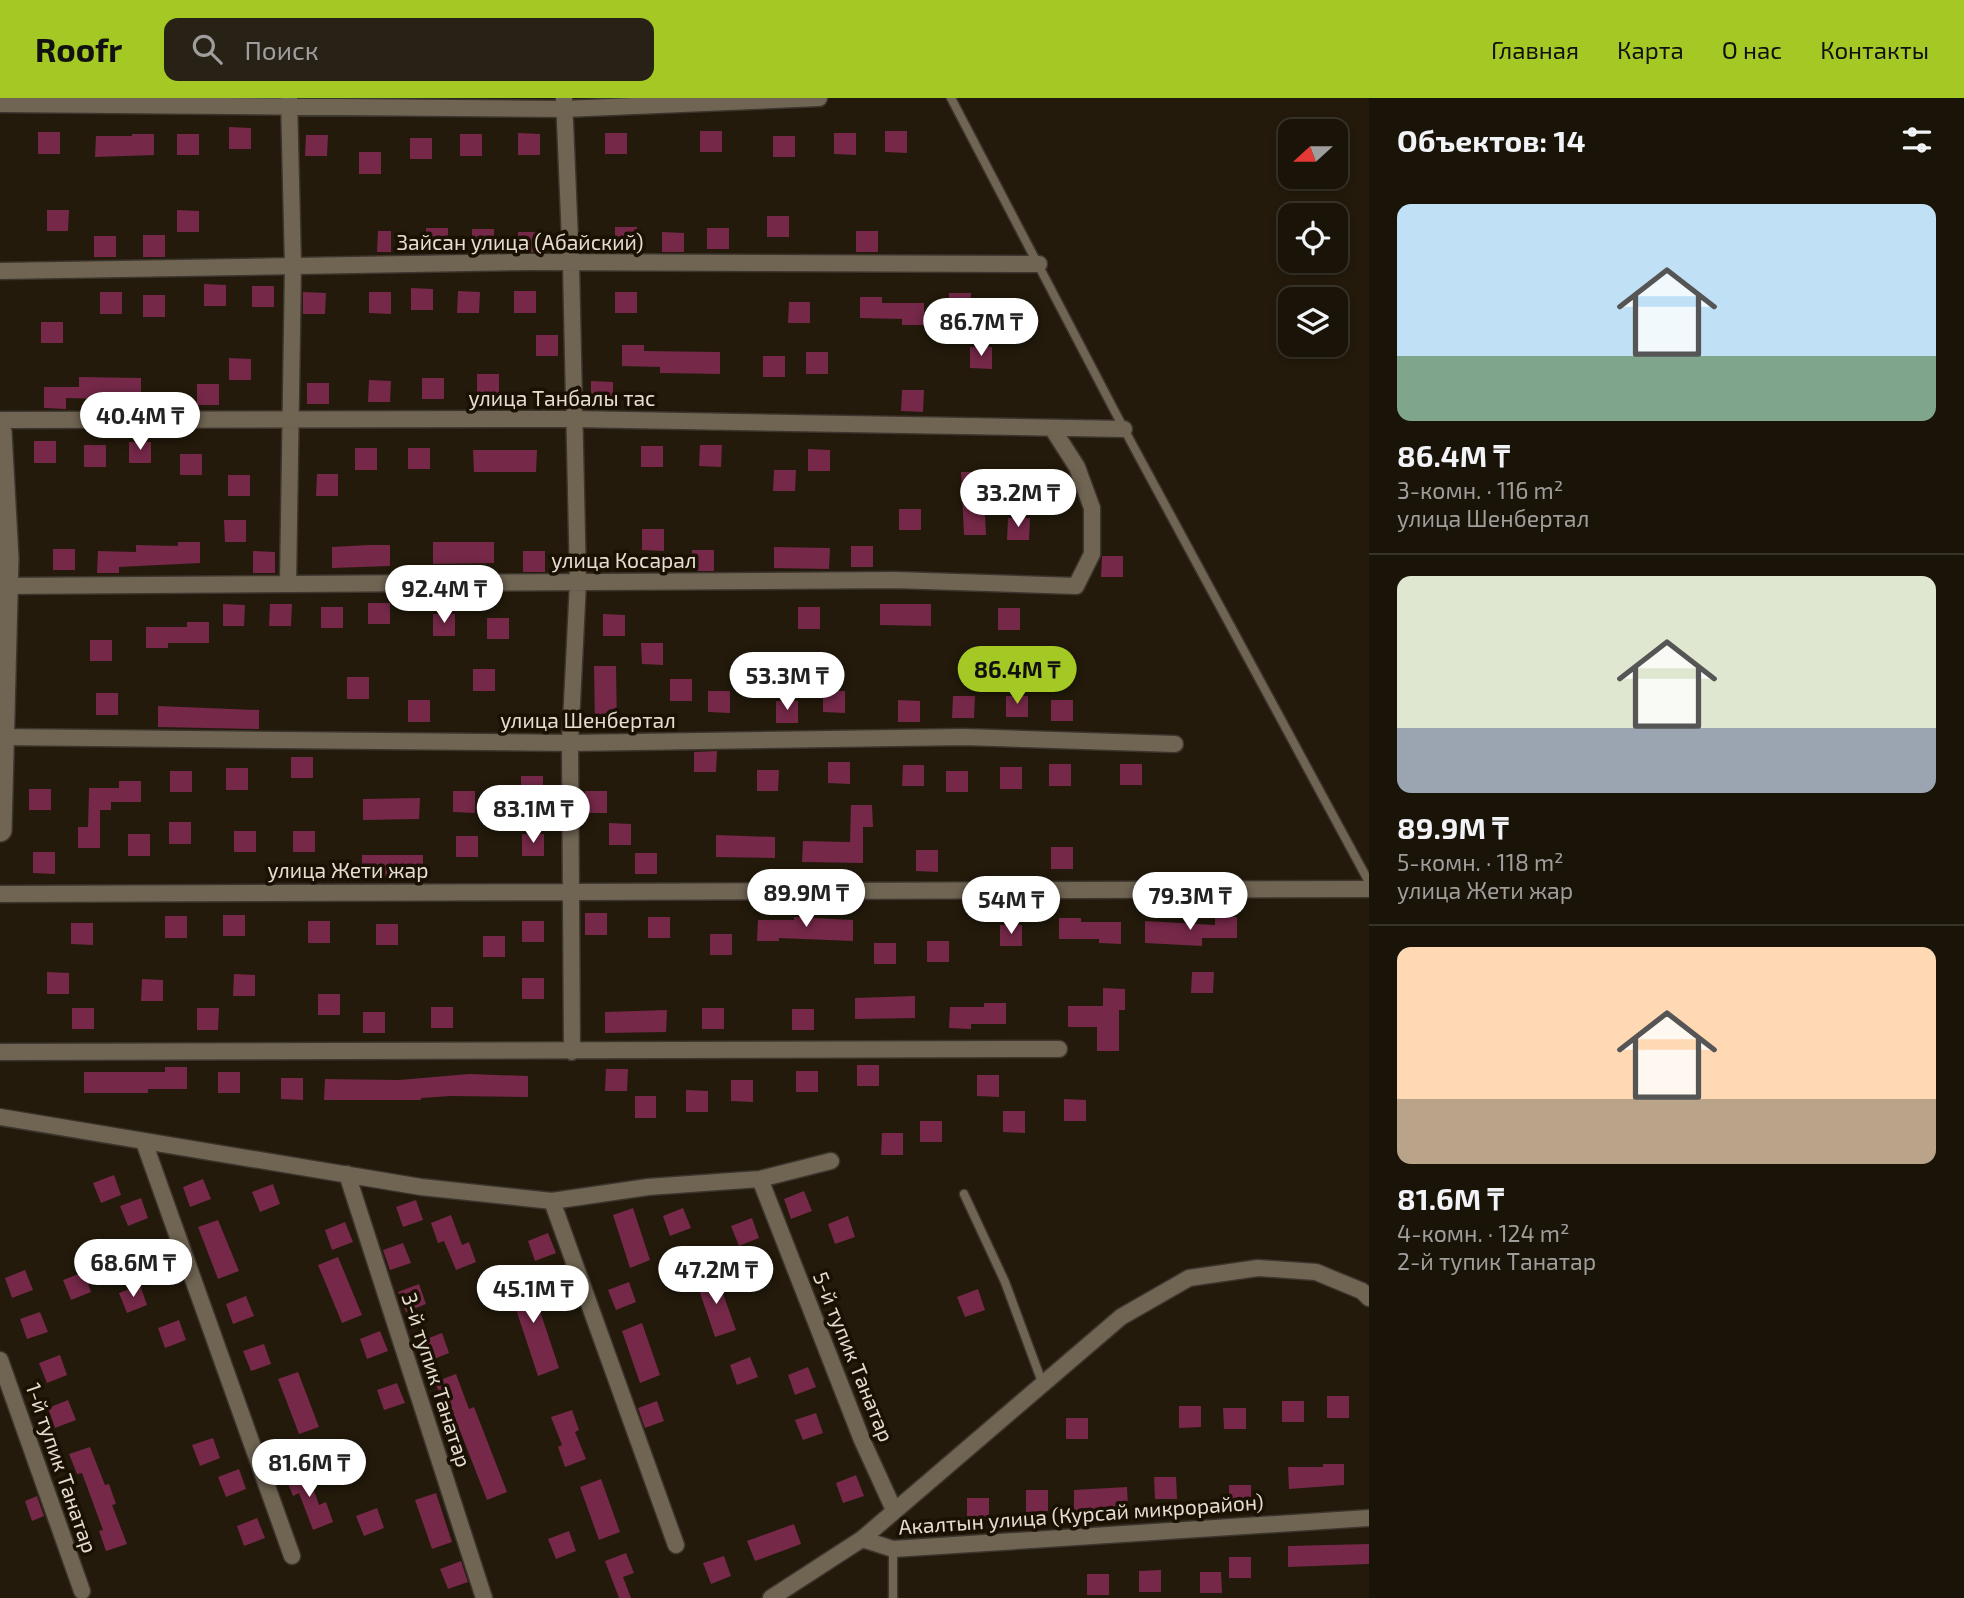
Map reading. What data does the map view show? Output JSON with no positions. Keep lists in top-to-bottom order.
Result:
{
  "streets": {
    "street": [
      "Зайсан улица (Абайский)",
      "улица Танбалы тас",
      "улица Косарал",
      "улица Шенбертал",
      "улица Жети жар",
      "5-й тупик Танатар",
      "3-й тупик Танатар",
      "1-й тупик Танатар",
      "Акалтын улица (Курсай микрорайон)"
    ]
  },
  "crossings": [
    ["улица Танбалы тас", "улица Косарал"]
  ],
  "north": "left",
  "page": {
    "header": "Roofr",
    "search": "Поиск",
    "nav": [
      "Главная",
      "Карта",
      "О нас",
      "Контакты"
    ],
    "heading": "Объектов: 14",
    "list": [
      {
        "name": "86.4M ₸",
        "note": "3-комн. · 116 m² · улица Шенбертал"
      },
      {
        "name": "89.9M ₸",
        "note": "5-комн. · 118 m² · улица Жети жар"
      },
      {
        "name": "81.6M ₸",
        "note": "4-комн. · 124 m² · 2-й тупик Танатар"
      }
    ],
    "price": [
      "86.7M ₸",
      "40.4M ₸",
      "33.2M ₸",
      "92.4M ₸",
      "86.4M ₸",
      "53.3M ₸",
      "83.1M ₸",
      "89.9M ₸",
      "79.3M ₸",
      "54M ₸",
      "68.6M ₸",
      "47.2M ₸",
      "45.1M ₸",
      "81.6M ₸"
    ]
  }
}
